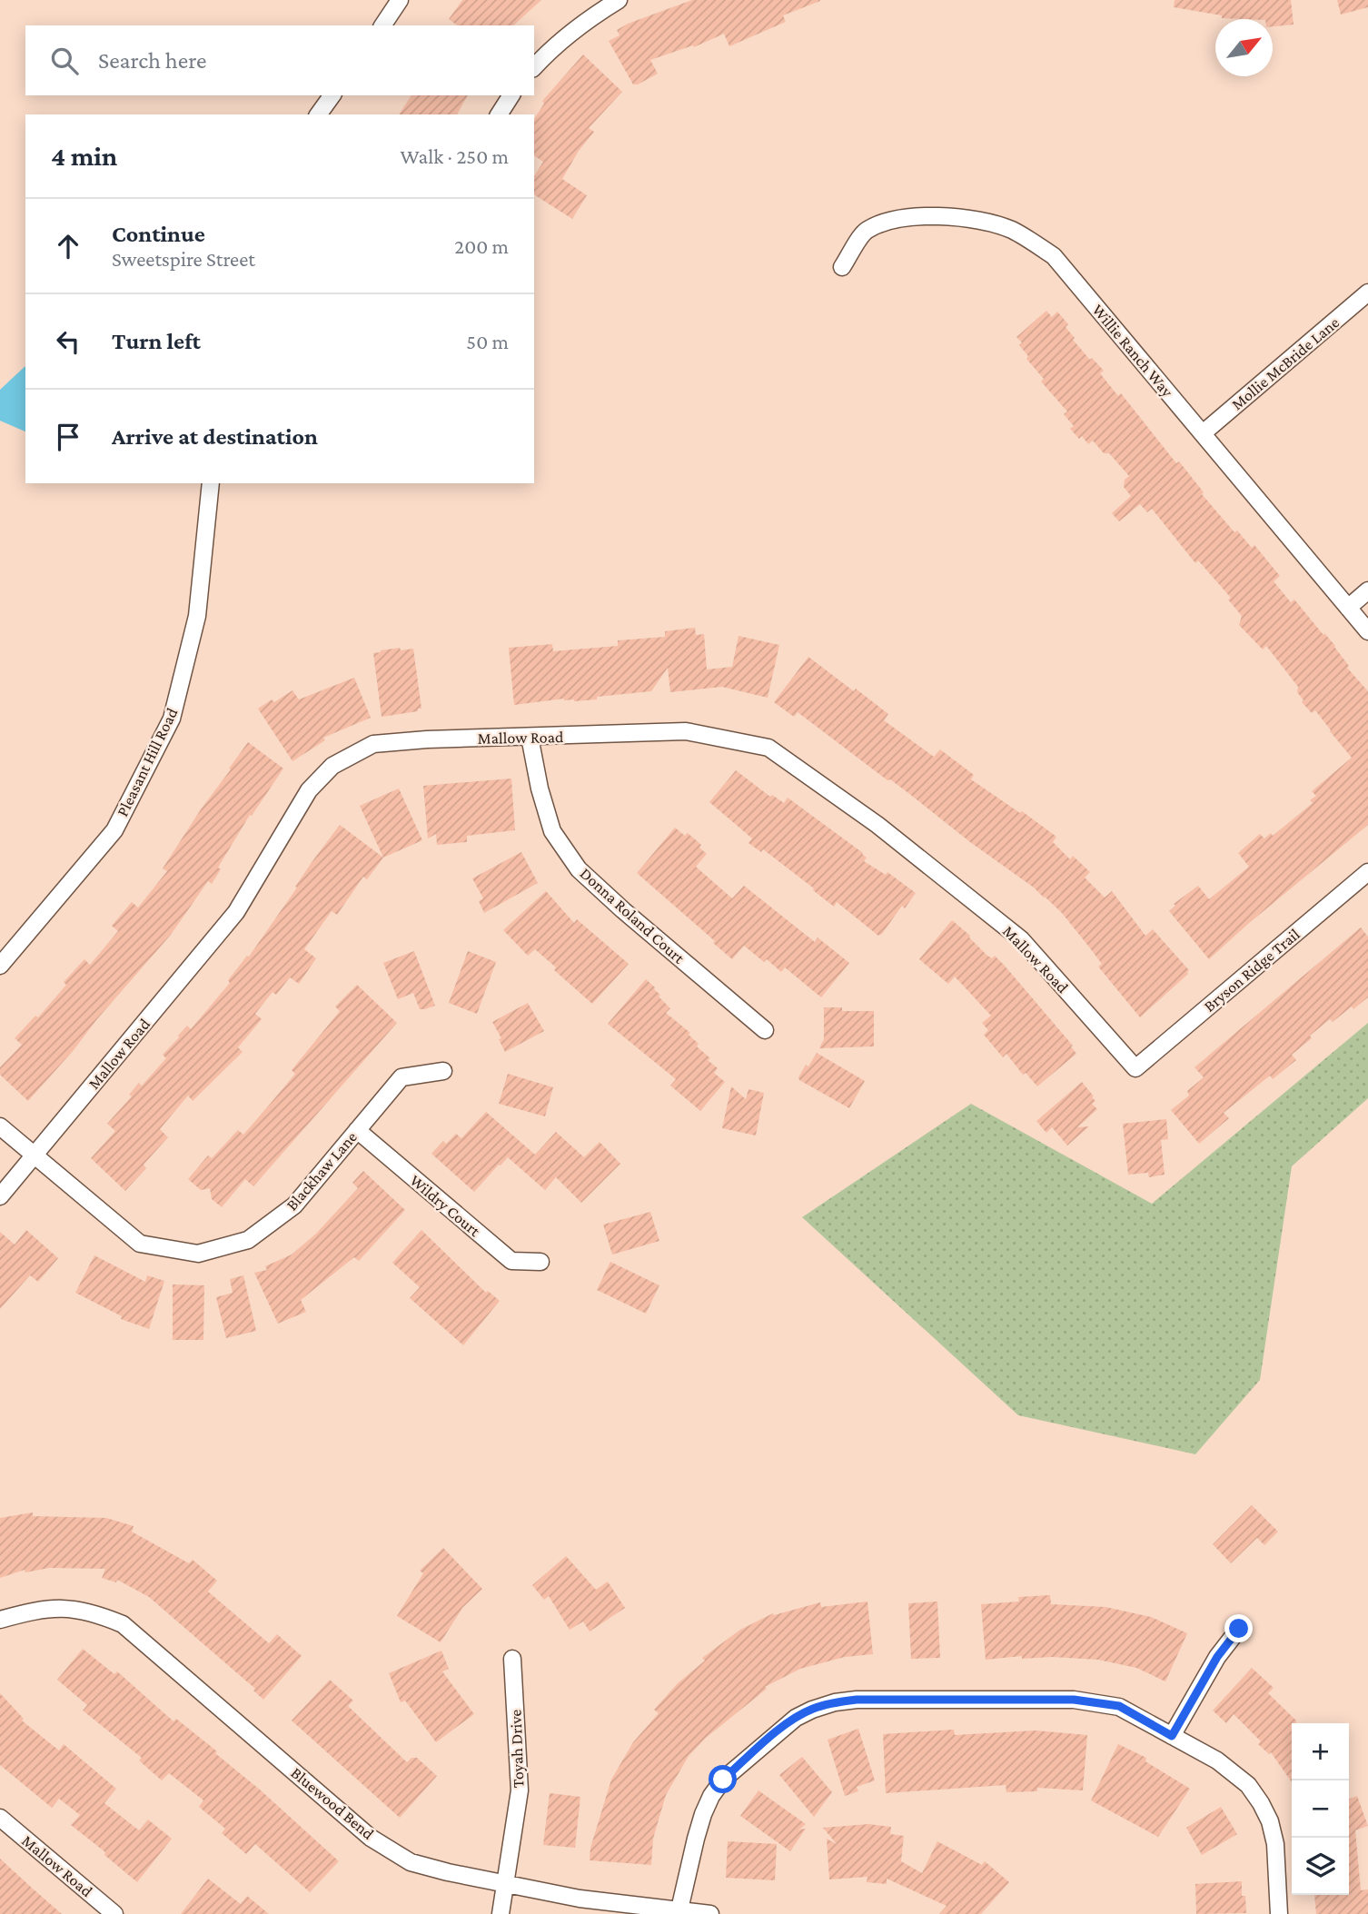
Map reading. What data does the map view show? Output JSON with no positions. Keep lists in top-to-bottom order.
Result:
{
  "streets": {
    "street": [
      "Willie Ranch Way",
      "Mollie McBride Lane",
      "Mallow Road",
      "Pleasant Hill Road",
      "Donna Roland Court",
      "Bryson Ridge Trail",
      "Blackhaw Lane",
      "Wildry Court",
      "Toyah Drive",
      "Bluewood Bend"
    ]
  },
  "crossings": [
    ["Willie Ranch Way", "Mollie McBride Lane"],
    ["Mallow Road", "Donna Roland Court"],
    ["Mallow Road", "Bryson Ridge Trail"],
    ["Mallow Road", "Blackhaw Lane"],
    ["Blackhaw Lane", "Wildry Court"],
    ["Toyah Drive", "Bluewood Bend"]
  ],
  "north": "top right",
  "page": {
    "search": "Search here",
    "heading": ["4 min", "Walk · 250 m"],
    "list": [
      ["Continue", "Sweetspire Street", "200 m"],
      ["Turn left", "50 m"],
      "Arrive at destination"
    ],
    "map_buttons": ["+", "−"]
  }
}
